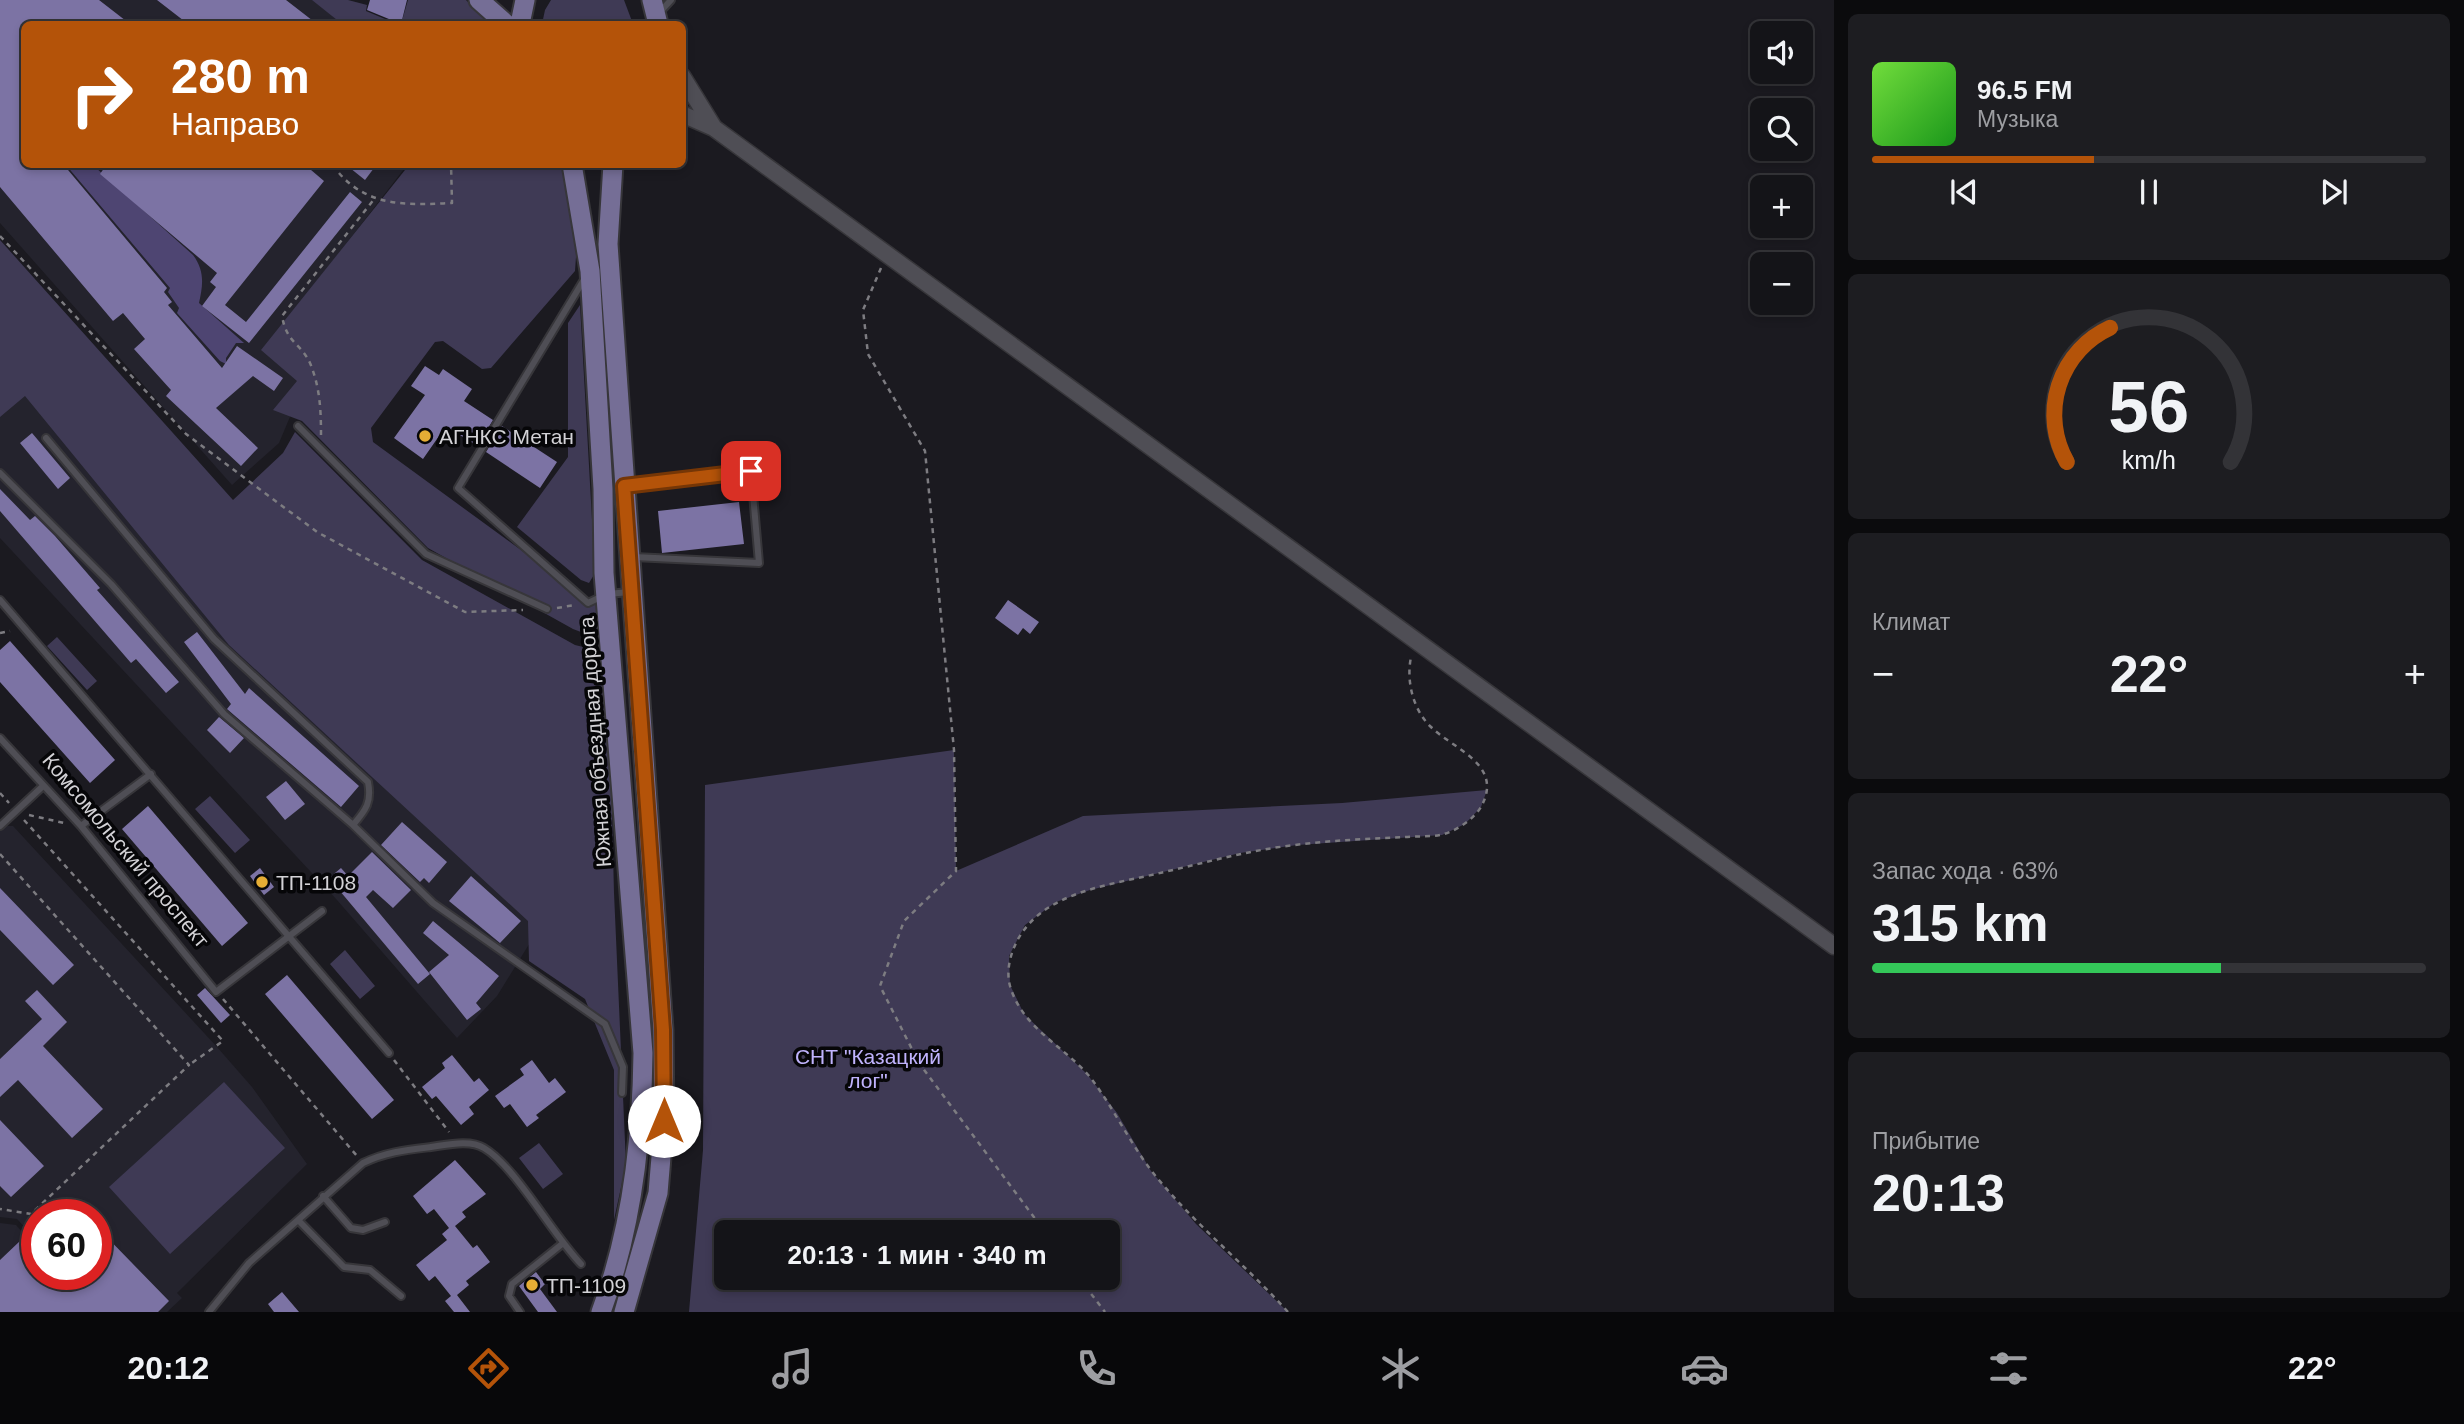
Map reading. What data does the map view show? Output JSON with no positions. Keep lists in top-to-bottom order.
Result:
{
  "streets": {
    "main road": ["Южная объездная дорога"],
    "lane": ["Комсомольский проспект"]
  },
  "parks": ["СНТ \"Казацкий лог\""],
  "places": ["АГНКС Метан", "ТП-1108", "ТП-1109"],
  "page": {
    "map_buttons": ["+", "−"],
    "turn": ["280 m", "Направо"],
    "song": ["96.5 FM", "Музыка"],
    "tile": [
      "Климат",
      ["Запас хода · 63%", "315 km"],
      ["Прибытие", "20:13"]
    ],
    "heat": ["−", "22°", "+"],
    "limit": "60",
    "trip": "20:13 · 1 мин · 340 m",
    "tabs": ["20:12", "22°"],
    "gauge": ["56", "km/h"]
  }
}
